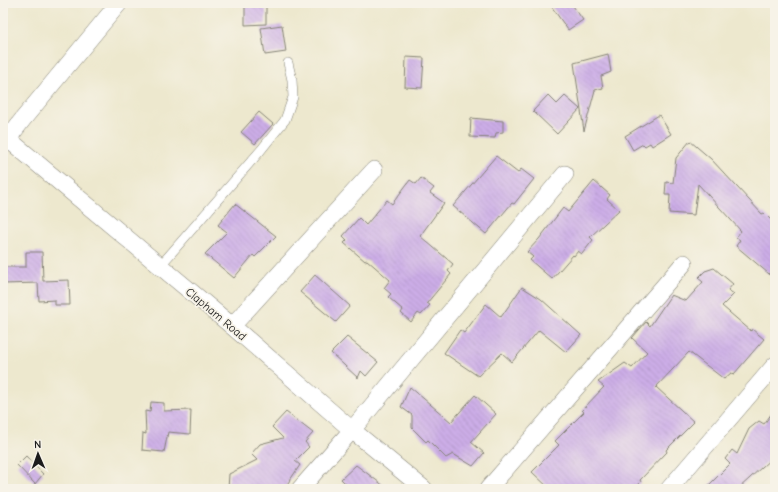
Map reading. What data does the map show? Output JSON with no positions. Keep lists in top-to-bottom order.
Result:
{
  "streets": {
    "street": ["Clapham Road"]
  },
  "north": "top"
}
